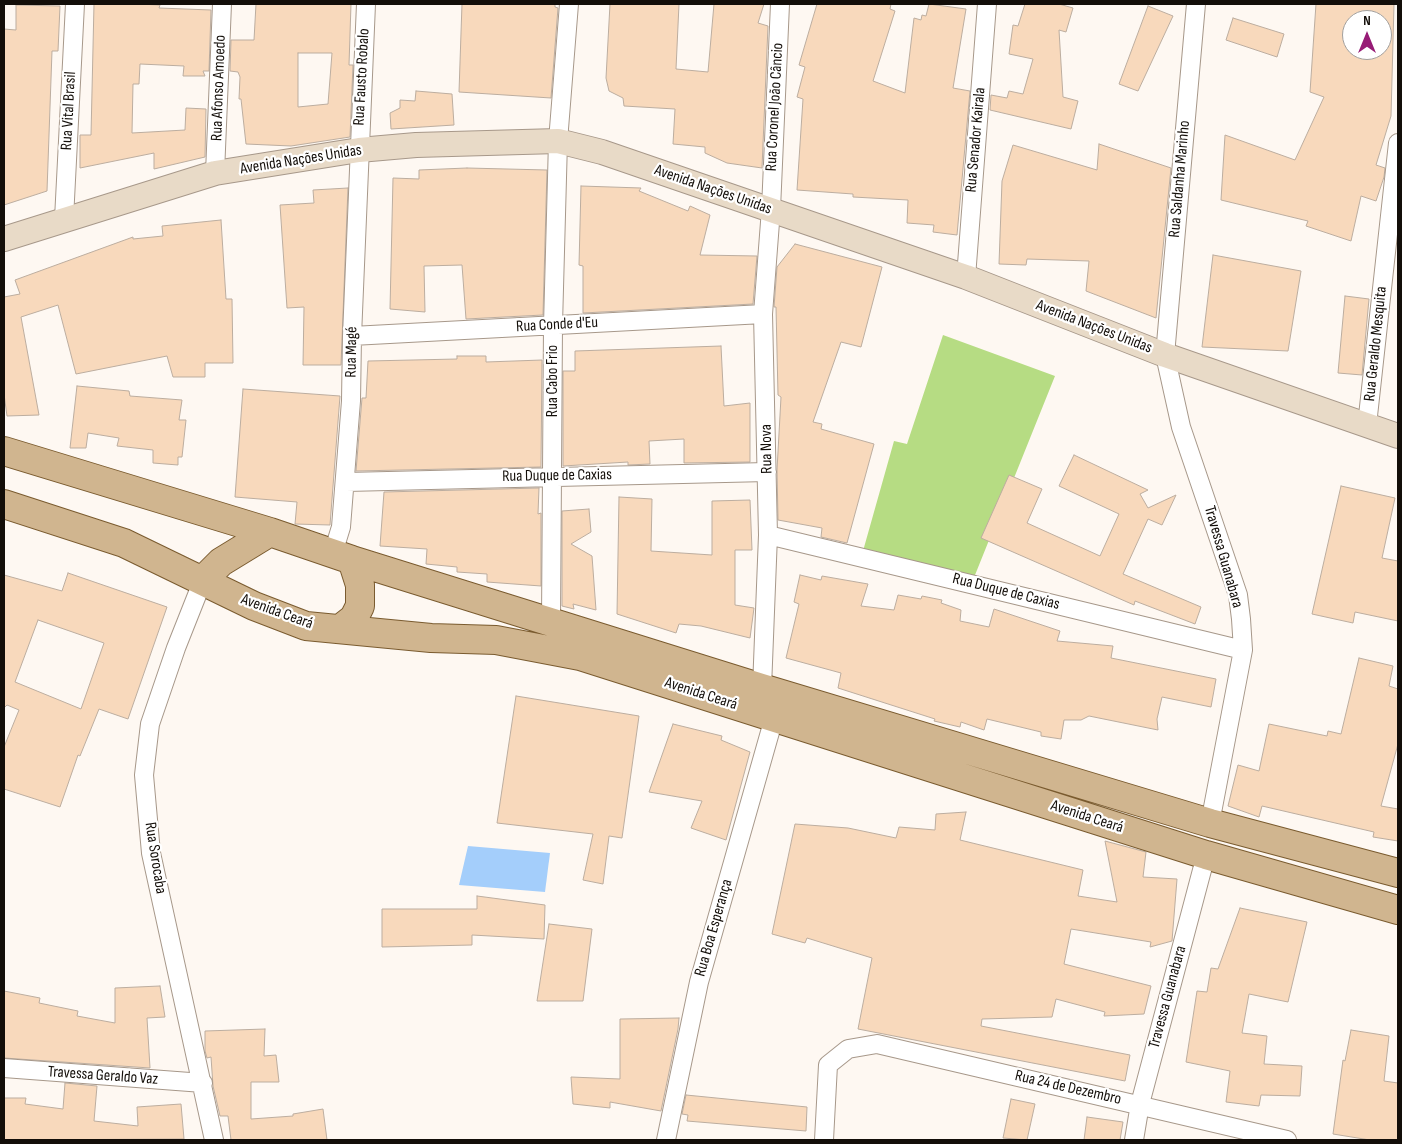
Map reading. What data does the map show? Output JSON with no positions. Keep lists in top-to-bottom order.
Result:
{
  "streets": {
    "main road": ["Avenida Ceará"],
    "street": [
      "Rua Fausto Robalo",
      "Rua Afonso Amoedo",
      "Rua Coronel João Câncio",
      "Rua Vital Brasil",
      "Rua Senador Kairala",
      "Avenida Nações Unidas",
      "Rua Saldanha Marinho",
      "Rua Conde d'Eu",
      "Rua Geraldo Mesquita",
      "Rua Magé",
      "Rua Cabo Frio",
      "Rua Nova",
      "Rua Duque de Caxias",
      "Travessa Guanabara",
      "Rua Sorocaba",
      "Rua Boa Esperança",
      "Travessa Geraldo Vaz",
      "Rua 24 de Dezembro"
    ]
  },
  "crossings": [
    ["Rua Fausto Robalo", "Avenida Nações Unidas"],
    ["Rua Fausto Robalo", "Rua Magé"],
    ["Rua Afonso Amoedo", "Avenida Nações Unidas"],
    ["Rua Coronel João Câncio", "Avenida Nações Unidas"],
    ["Rua Coronel João Câncio", "Rua Nova"],
    ["Rua Vital Brasil", "Avenida Nações Unidas"],
    ["Rua Senador Kairala", "Avenida Nações Unidas"],
    ["Avenida Nações Unidas", "Rua Saldanha Marinho"],
    ["Avenida Nações Unidas", "Rua Geraldo Mesquita"],
    ["Avenida Nações Unidas", "Rua Magé"],
    ["Avenida Nações Unidas", "Rua Cabo Frio"],
    ["Avenida Nações Unidas", "Rua Nova"],
    ["Avenida Nações Unidas", "Travessa Guanabara"],
    ["Rua Saldanha Marinho", "Travessa Guanabara"],
    ["Rua Conde d'Eu", "Rua Magé"],
    ["Rua Conde d'Eu", "Rua Cabo Frio"],
    ["Rua Conde d'Eu", "Rua Nova"],
    ["Rua Magé", "Rua Duque de Caxias"],
    ["Rua Magé", "Avenida Ceará"],
    ["Rua Cabo Frio", "Rua Duque de Caxias"],
    ["Rua Cabo Frio", "Avenida Ceará"],
    ["Rua Nova", "Rua Duque de Caxias"],
    ["Rua Nova", "Avenida Ceará"],
    ["Rua Duque de Caxias", "Travessa Guanabara"],
    ["Travessa Guanabara", "Avenida Ceará"],
    ["Travessa Guanabara", "Rua 24 de Dezembro"],
    ["Avenida Ceará", "Rua Sorocaba"],
    ["Avenida Ceará", "Rua Boa Esperança"],
    ["Rua Sorocaba", "Travessa Geraldo Vaz"]
  ],
  "north": "top"
}
